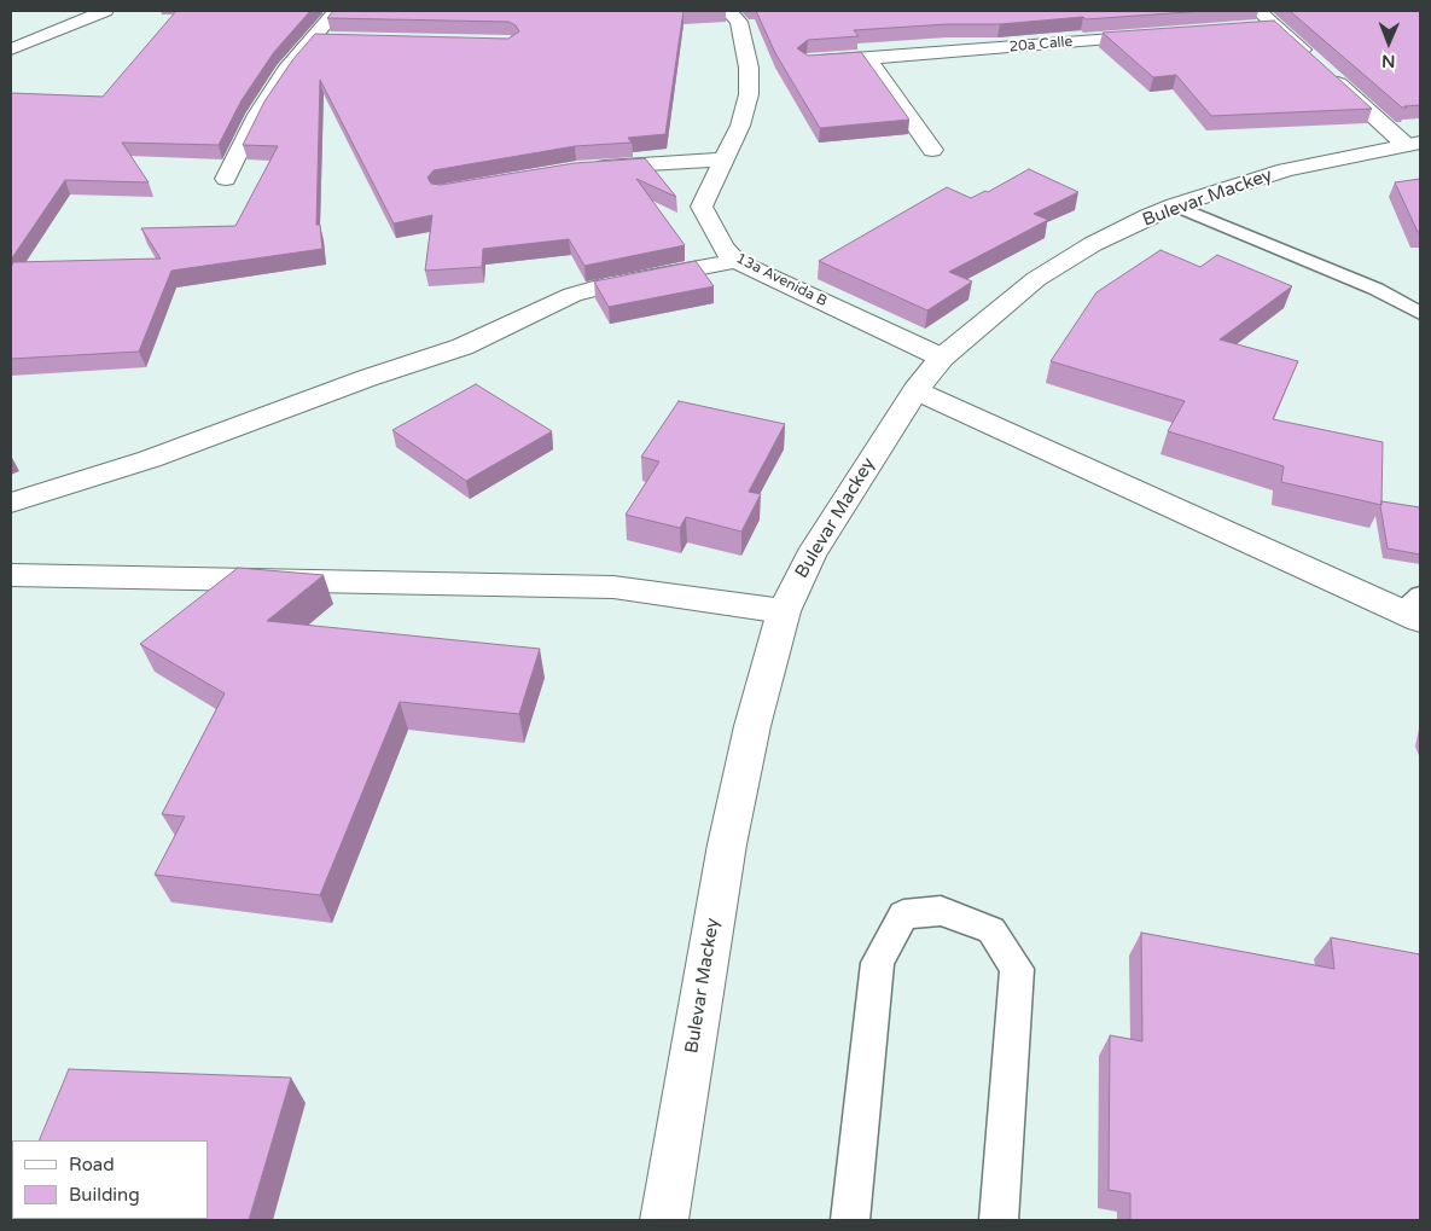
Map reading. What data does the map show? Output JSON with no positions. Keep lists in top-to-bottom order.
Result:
{
  "streets": {
    "street": ["20a Calle", "Bulevar Mackey", "13a Avenida B"]
  },
  "crossings": [
    ["Bulevar Mackey", "13a Avenida B"]
  ],
  "legend": ["Road", "Building"],
  "north": "bottom"
}
